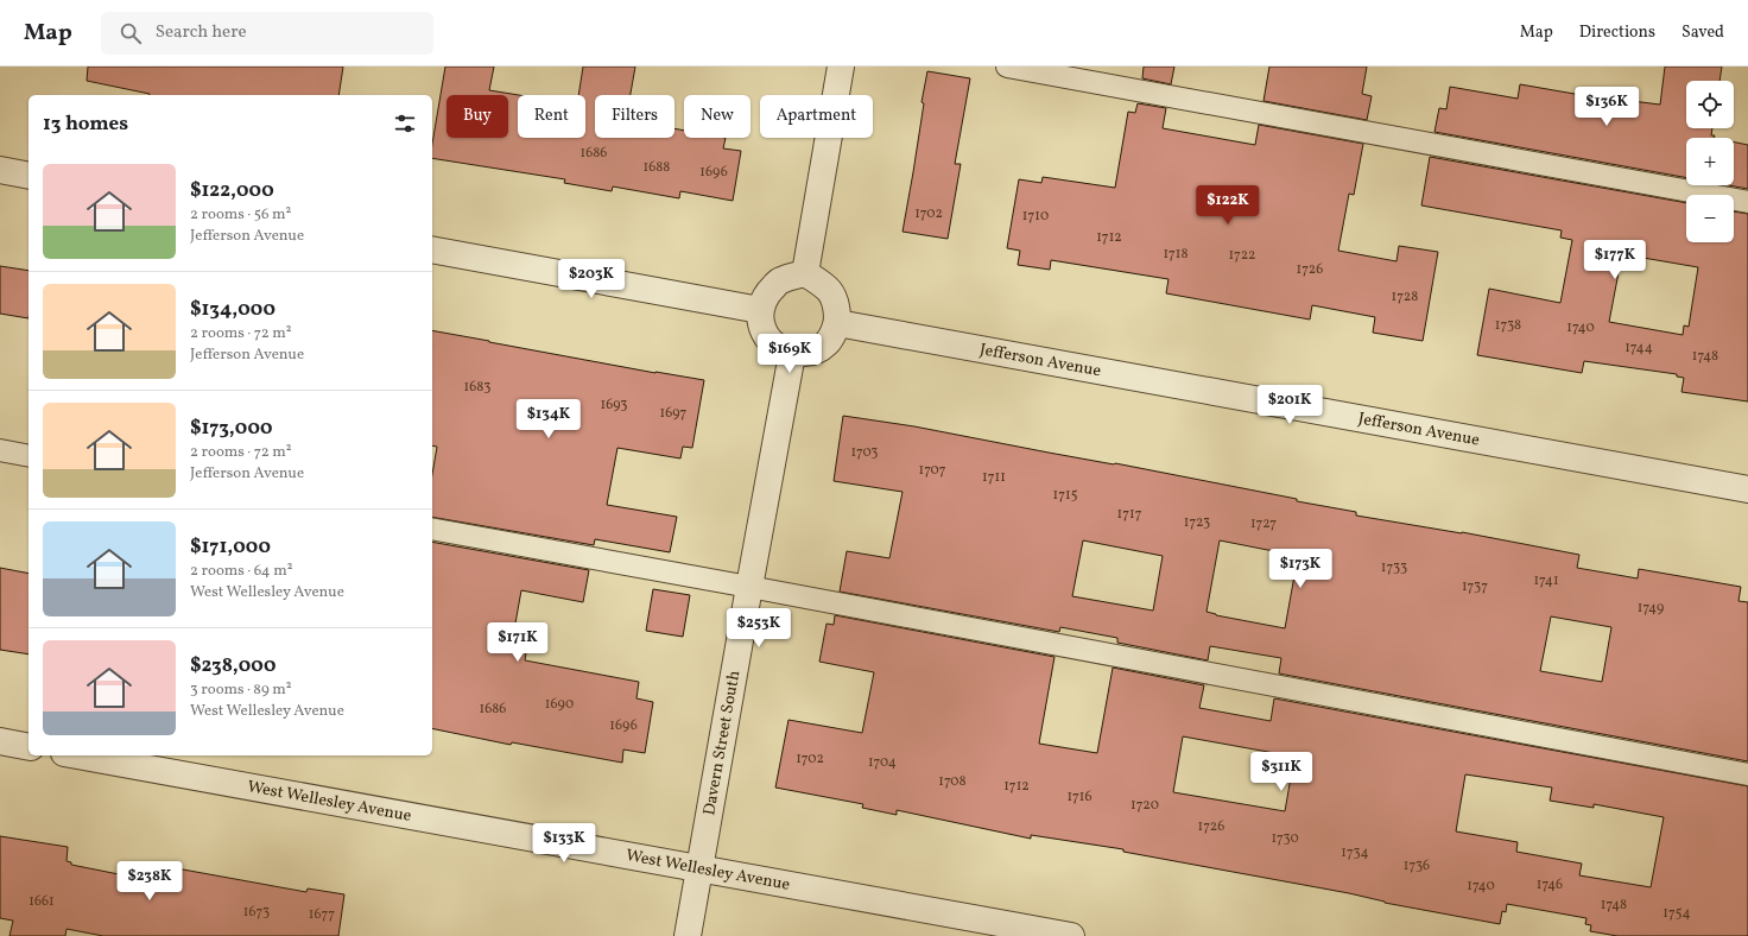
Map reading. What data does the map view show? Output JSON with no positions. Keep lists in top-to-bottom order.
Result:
{
  "streets": {
    "street": ["Jefferson Avenue", "Davern Street South", "West Wellesley Avenue"]
  },
  "crossings": [
    ["Jefferson Avenue", "Davern Street South"],
    ["Davern Street South", "West Wellesley Avenue"]
  ],
  "house_numbers": [
    "1686",
    "1688",
    "1696",
    "1702",
    "1710",
    "1712",
    "1718",
    "1722",
    "1726",
    "1728",
    "1738",
    "1740",
    "1744",
    "1748",
    "1683",
    "1693",
    "1697",
    "1703",
    "1707",
    "1711",
    "1715",
    "1717",
    "1723",
    "1727",
    "1733",
    "1741",
    "1737",
    "1749",
    "1690",
    "1686",
    "1696",
    "1702",
    "1704",
    "1708",
    "1712",
    "1716",
    "1720",
    "1726",
    "1730",
    "1734",
    "1736",
    "1746",
    "1740",
    "1661",
    "1748",
    "1673",
    "1754",
    "1677"
  ],
  "page": {
    "header": "Map",
    "search": "Search here",
    "nav": ["Map", "Directions", "Saved"],
    "map_buttons": ["+", "−"],
    "price": [
      "$136K",
      "$122K",
      "$177K",
      "$203K",
      "$169K",
      "$201K",
      "$134K",
      "$173K",
      "$253K",
      "$171K",
      "$311K",
      "$133K",
      "$238K"
    ],
    "chip": [
      "Buy",
      "Rent",
      "Filters",
      "New",
      "Apartment"
    ],
    "heading": "13 homes",
    "list": [
      {
        "name": "$122,000",
        "note": "2 rooms · 56 m² · Jefferson Avenue"
      },
      {
        "name": "$134,000",
        "note": "2 rooms · 72 m² · Jefferson Avenue"
      },
      {
        "name": "$173,000",
        "note": "2 rooms · 72 m² · Jefferson Avenue"
      },
      {
        "name": "$171,000",
        "note": "2 rooms · 64 m² · West Wellesley Avenue"
      },
      {
        "name": "$238,000",
        "note": "3 rooms · 89 m² · West Wellesley Avenue"
      }
    ]
  }
}
